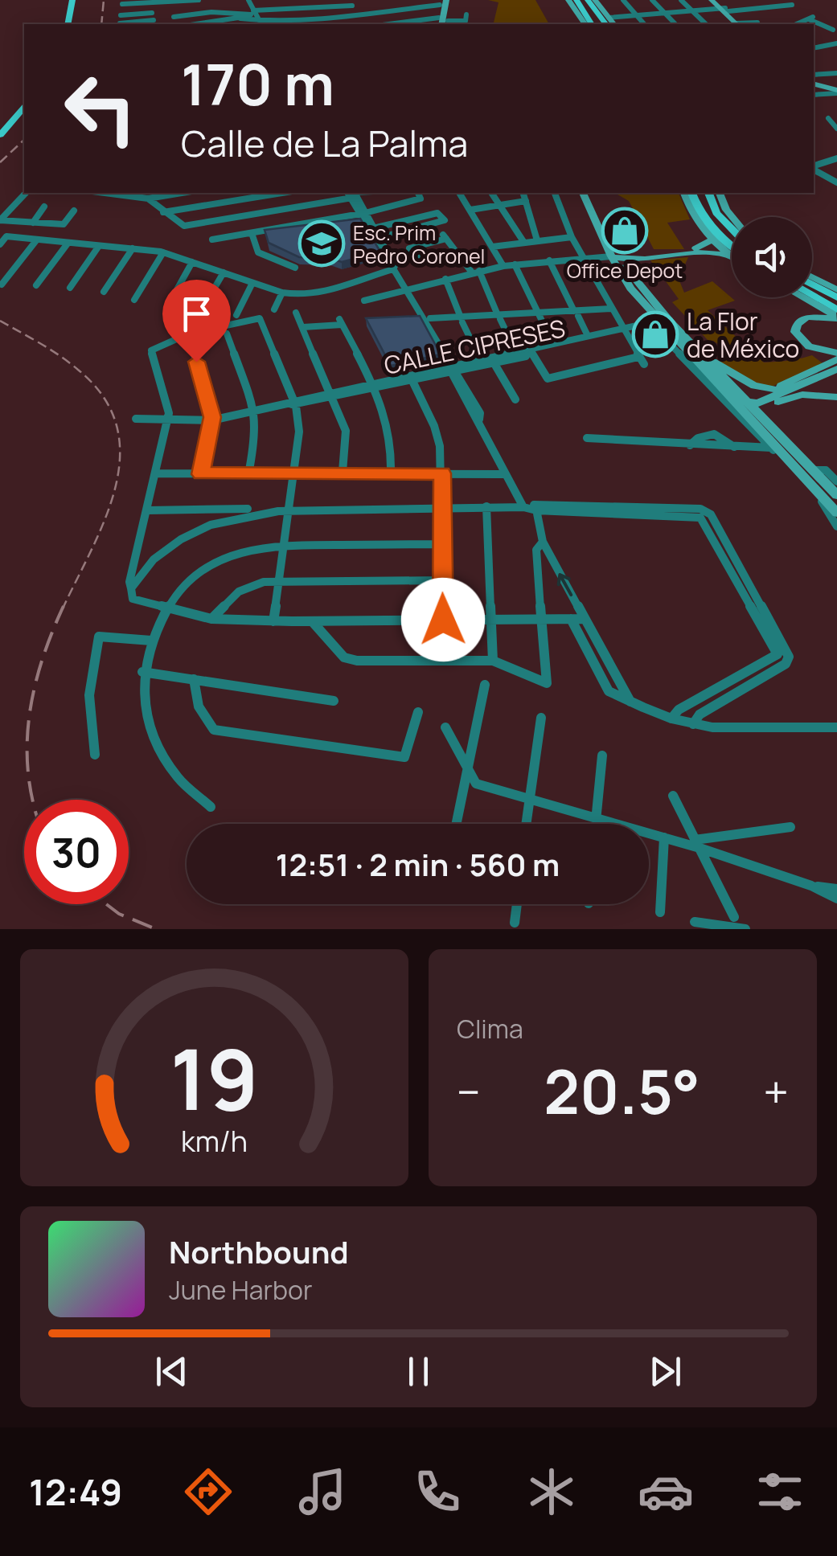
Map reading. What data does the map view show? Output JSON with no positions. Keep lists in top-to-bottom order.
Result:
{
  "streets": {
    "street": ["CALLE CIPRESES"]
  },
  "places": {
    "shop": ["Office Depot", "La Flor de México"],
    "school or university": ["Esc. Prim Pedro Coronel"]
  },
  "page": {
    "turn": ["170 m", "Calle de La Palma"],
    "limit": "30",
    "trip": "12:51 · 2 min · 560 m",
    "tile": "Clima",
    "heat": ["−", "20.5°", "+"],
    "song": ["Northbound", "June Harbor"],
    "tabs": "12:49",
    "gauge": ["19", "km/h"]
  }
}
